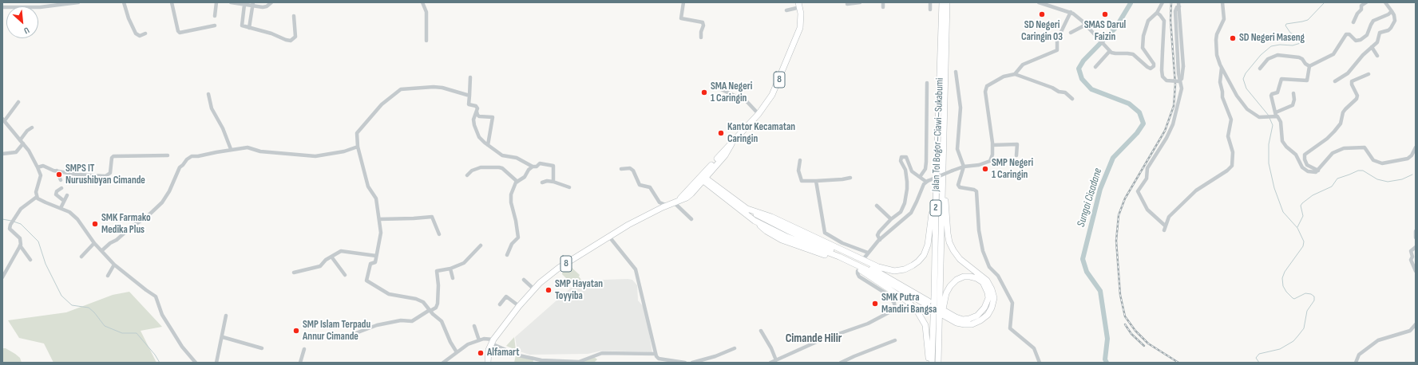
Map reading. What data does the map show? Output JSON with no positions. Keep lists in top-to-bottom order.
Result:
{
  "streets": {
    "highway": ["8", "Jalan Tol Bogor–Ciawi–Sukabumi", "2"]
  },
  "districts": ["Cimande Hilir"],
  "water": ["Sungai Cisadane"],
  "places": [
    "SD Negeri Caringin 03",
    "SMAS Darul Faizin",
    "SD Negeri Maseng",
    "SMA Negeri 1 Caringin",
    "Kantor Kecamatan Caringin",
    "SMP Negeri 1 Caringin",
    "SMPS IT Nurushibyan Cimande",
    "SMK Farmako Medika Plus",
    "SMP Hayatan Toyyiba",
    "SMK Putra Mandiri Bangsa",
    "SMP Islam Terpadu Annur Cimande",
    "Alfamart"
  ],
  "north": "bottom right"
}
